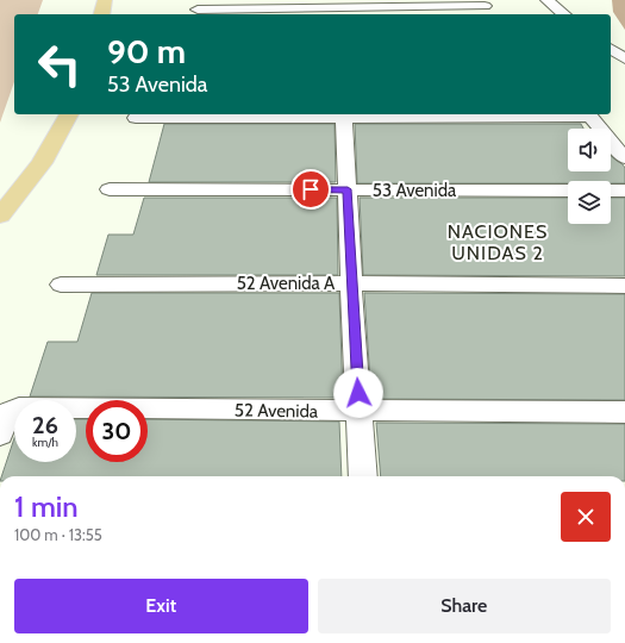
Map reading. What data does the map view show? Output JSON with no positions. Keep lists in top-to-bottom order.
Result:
{
  "streets": {
    "street": ["53 Avenida", "52 Avenida A", "52 Avenida"]
  },
  "districts": ["NACIONES UNIDAS 2"],
  "page": {
    "turn": ["90 m", "53 Avenida"],
    "speed": "26 km/h",
    "limit": "30",
    "heading": ["1 min", "100 m · 13:55"],
    "buttons": ["Exit", "Share"]
  }
}
